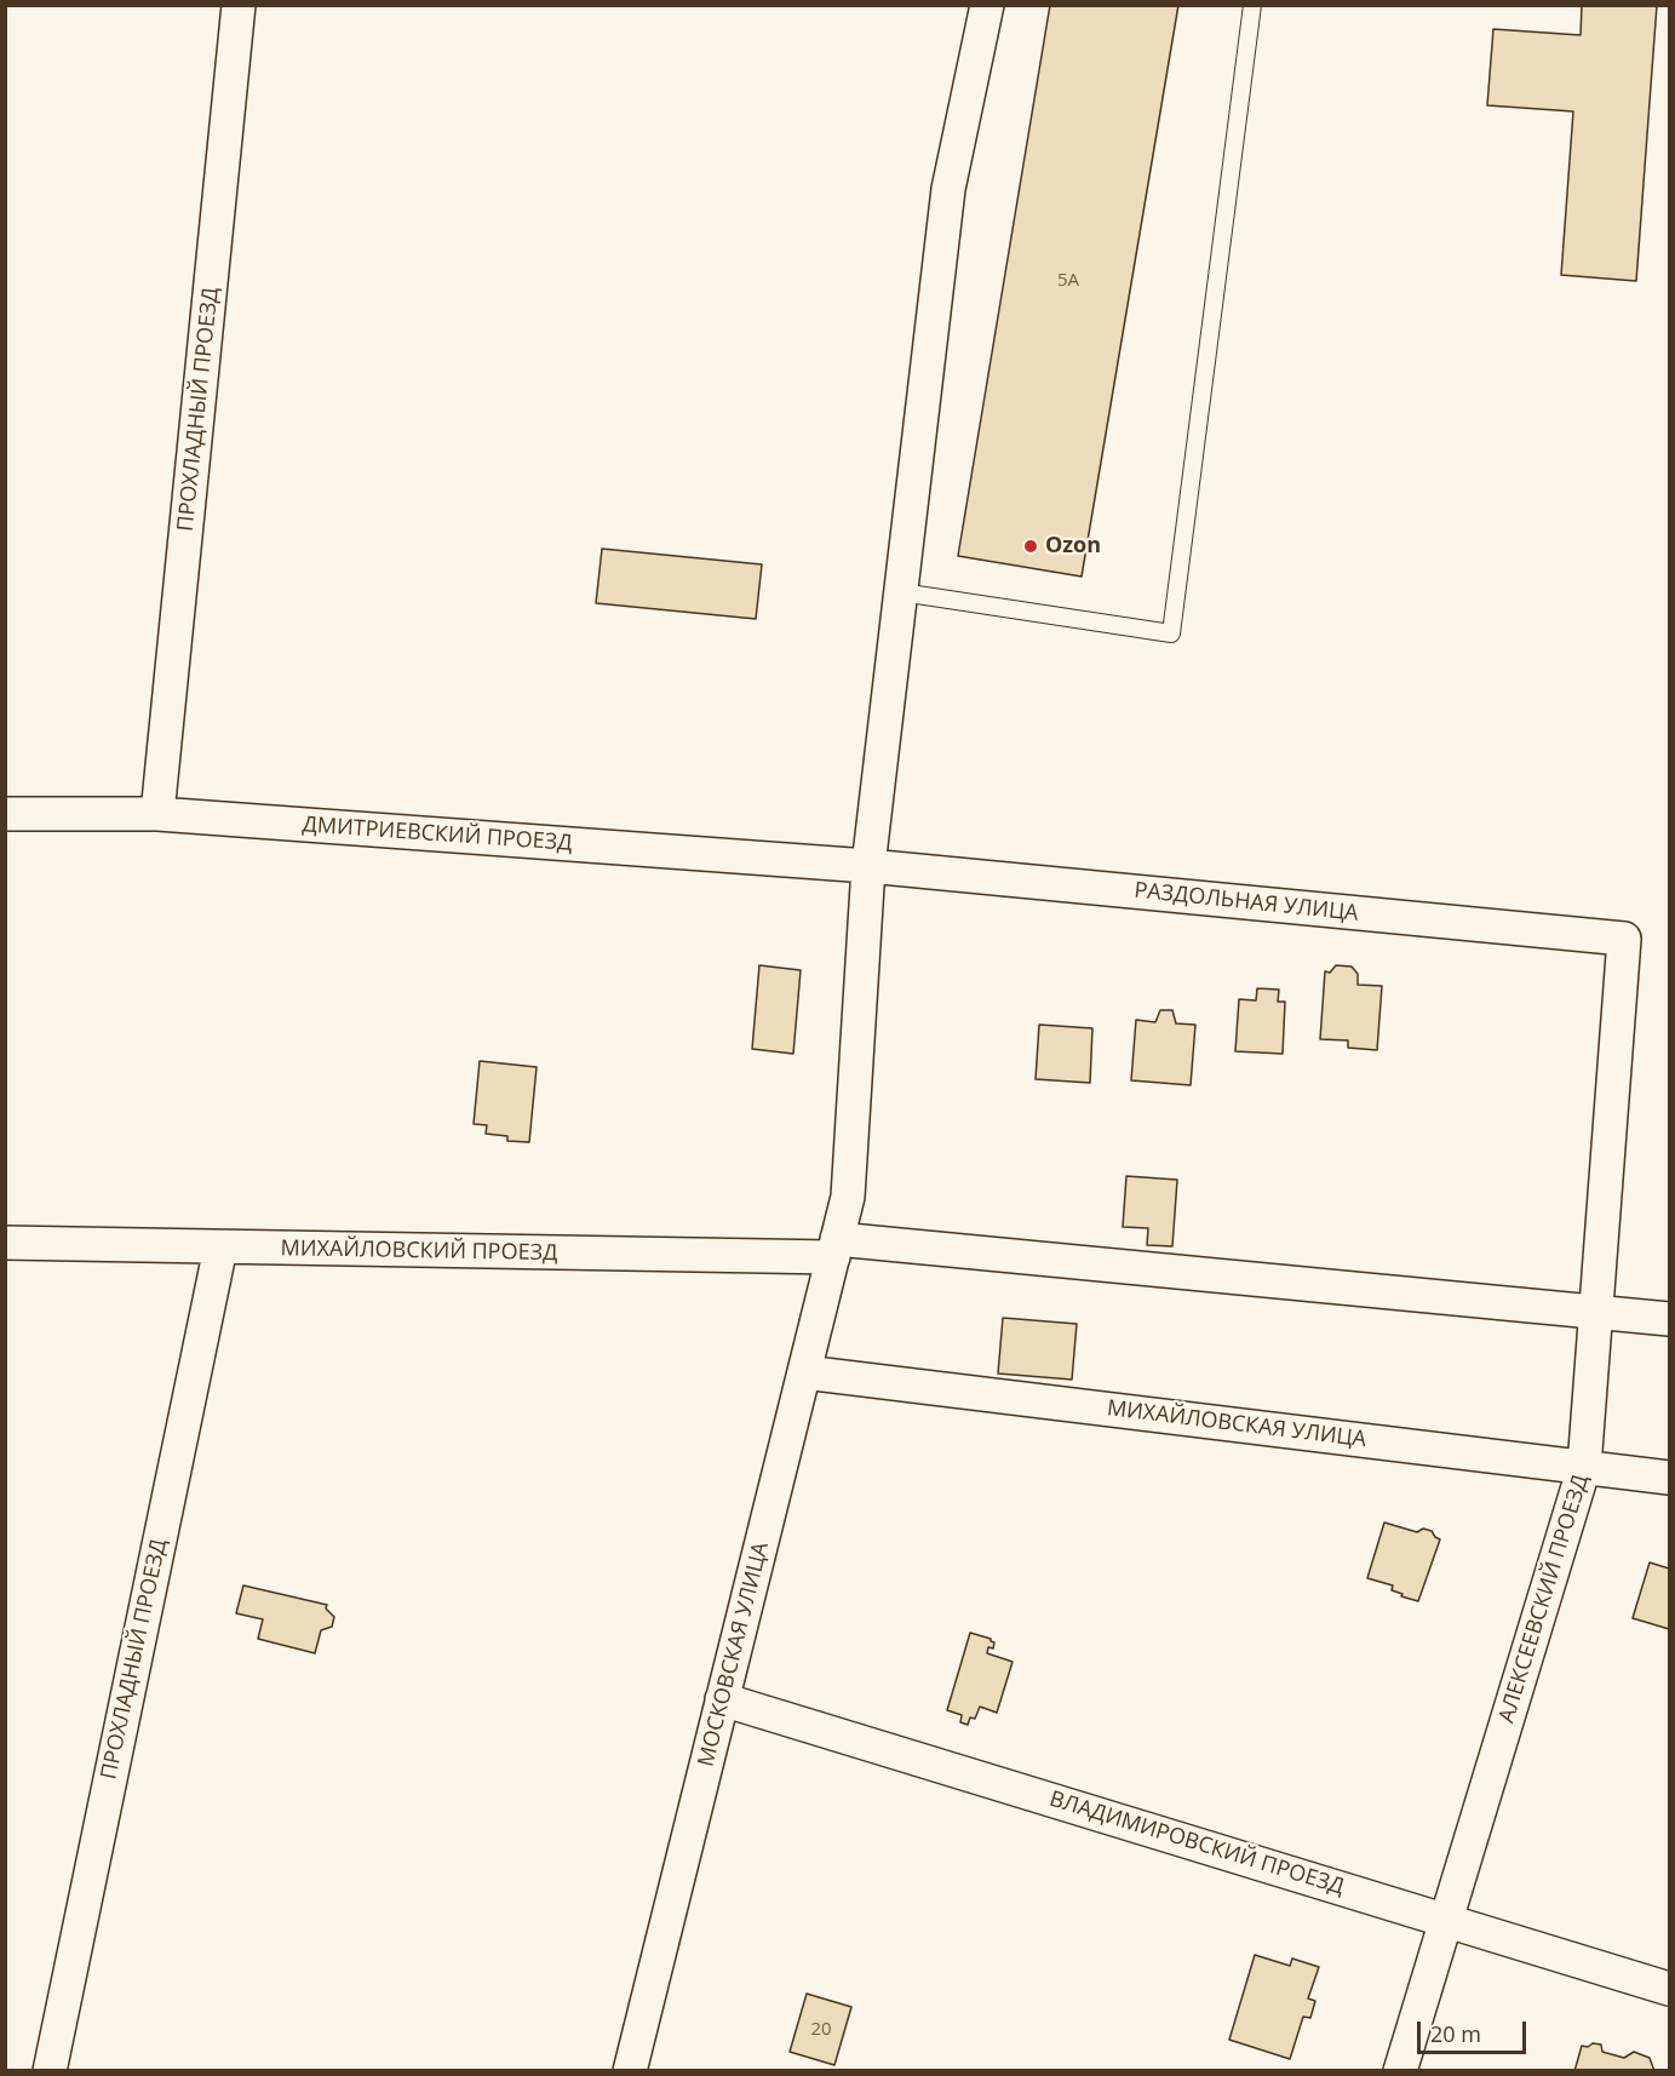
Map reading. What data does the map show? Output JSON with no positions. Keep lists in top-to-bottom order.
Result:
{
  "streets": {
    "street": [
      "ПРОХЛАДНЫЙ ПРОЕЗД",
      "ДМИТРИЕВСКИЙ ПРОЕЗД",
      "РАЗДОЛЬНАЯ УЛИЦА",
      "МИХАЙЛОВСКИЙ ПРОЕЗД",
      "МИХАЙЛОВСКАЯ УЛИЦА",
      "АЛЕКСЕЕВСКИЙ ПРОЕЗД",
      "МОСКОВСКАЯ УЛИЦА",
      "ВЛАДИМИРОВСКИЙ ПРОЕЗД"
    ]
  },
  "crossings": [
    ["ПРОХЛАДНЫЙ ПРОЕЗД", "ДМИТРИЕВСКИЙ ПРОЕЗД"],
    ["ПРОХЛАДНЫЙ ПРОЕЗД", "МИХАЙЛОВСКИЙ ПРОЕЗД"],
    ["ДМИТРИЕВСКИЙ ПРОЕЗД", "РАЗДОЛЬНАЯ УЛИЦА"],
    ["ДМИТРИЕВСКИЙ ПРОЕЗД", "МОСКОВСКАЯ УЛИЦА"],
    ["РАЗДОЛЬНАЯ УЛИЦА", "АЛЕКСЕЕВСКИЙ ПРОЕЗД"],
    ["РАЗДОЛЬНАЯ УЛИЦА", "МОСКОВСКАЯ УЛИЦА"],
    ["МИХАЙЛОВСКИЙ ПРОЕЗД", "МОСКОВСКАЯ УЛИЦА"],
    ["МИХАЙЛОВСКАЯ УЛИЦА", "АЛЕКСЕЕВСКИЙ ПРОЕЗД"],
    ["МИХАЙЛОВСКАЯ УЛИЦА", "МОСКОВСКАЯ УЛИЦА"],
    ["АЛЕКСЕЕВСКИЙ ПРОЕЗД", "ВЛАДИМИРОВСКИЙ ПРОЕЗД"],
    ["МОСКОВСКАЯ УЛИЦА", "ВЛАДИМИРОВСКИЙ ПРОЕЗД"]
  ],
  "places": ["Ozon"],
  "house_numbers": ["5А", "20"],
  "scale_bar": "20 m"
}
